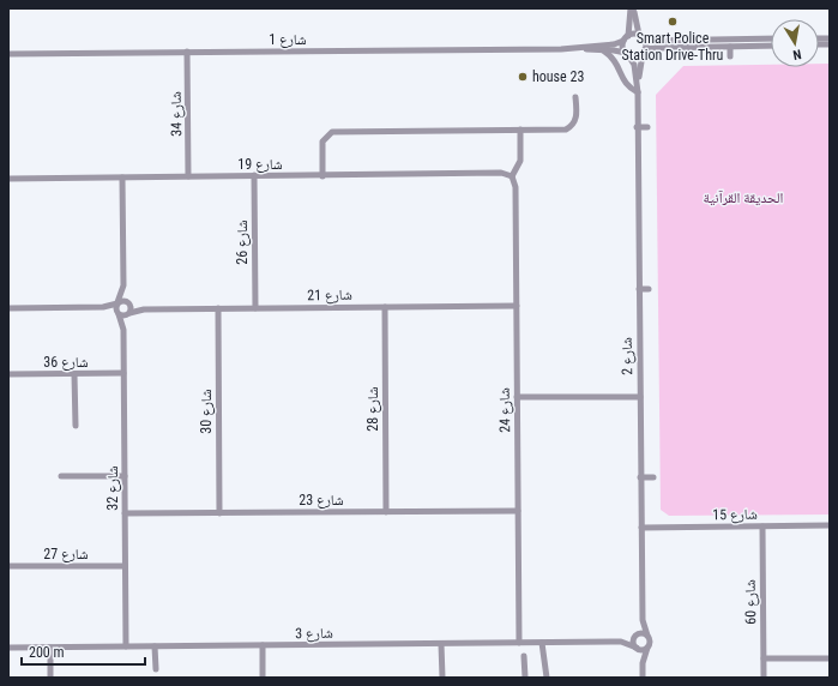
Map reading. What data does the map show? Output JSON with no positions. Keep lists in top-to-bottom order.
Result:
{
  "streets": {
    "street": [
      "شارع 1",
      "شارع 34",
      "شارع 19",
      "شارع 26",
      "شارع 21",
      "شارع 2",
      "شارع 36",
      "شارع 28",
      "شارع 24",
      "شارع 30",
      "شارع 32",
      "شارع 23",
      "شارع 15",
      "شارع 27",
      "شارع 60",
      "شارع 3"
    ]
  },
  "crossings": [
    ["شارع 1", "شارع 34"],
    ["شارع 1", "شارع 2"],
    ["شارع 34", "شارع 19"],
    ["شارع 19", "شارع 26"],
    ["شارع 19", "شارع 24"],
    ["شارع 26", "شارع 21"],
    ["شارع 21", "شارع 28"],
    ["شارع 21", "شارع 24"],
    ["شارع 21", "شارع 30"],
    ["شارع 21", "شارع 32"],
    ["شارع 2", "شارع 15"],
    ["شارع 2", "شارع 3"],
    ["شارع 36", "شارع 32"],
    ["شارع 28", "شارع 23"],
    ["شارع 24", "شارع 23"],
    ["شارع 24", "شارع 3"],
    ["شارع 30", "شارع 23"],
    ["شارع 32", "شارع 23"],
    ["شارع 32", "شارع 27"],
    ["شارع 32", "شارع 3"],
    ["شارع 15", "شارع 60"]
  ],
  "parks": ["الحديقة القرآنية"],
  "places": ["Smart Police Station Drive-Thru", "house 23"],
  "scale_bar": "200 m",
  "north": "bottom"
}
